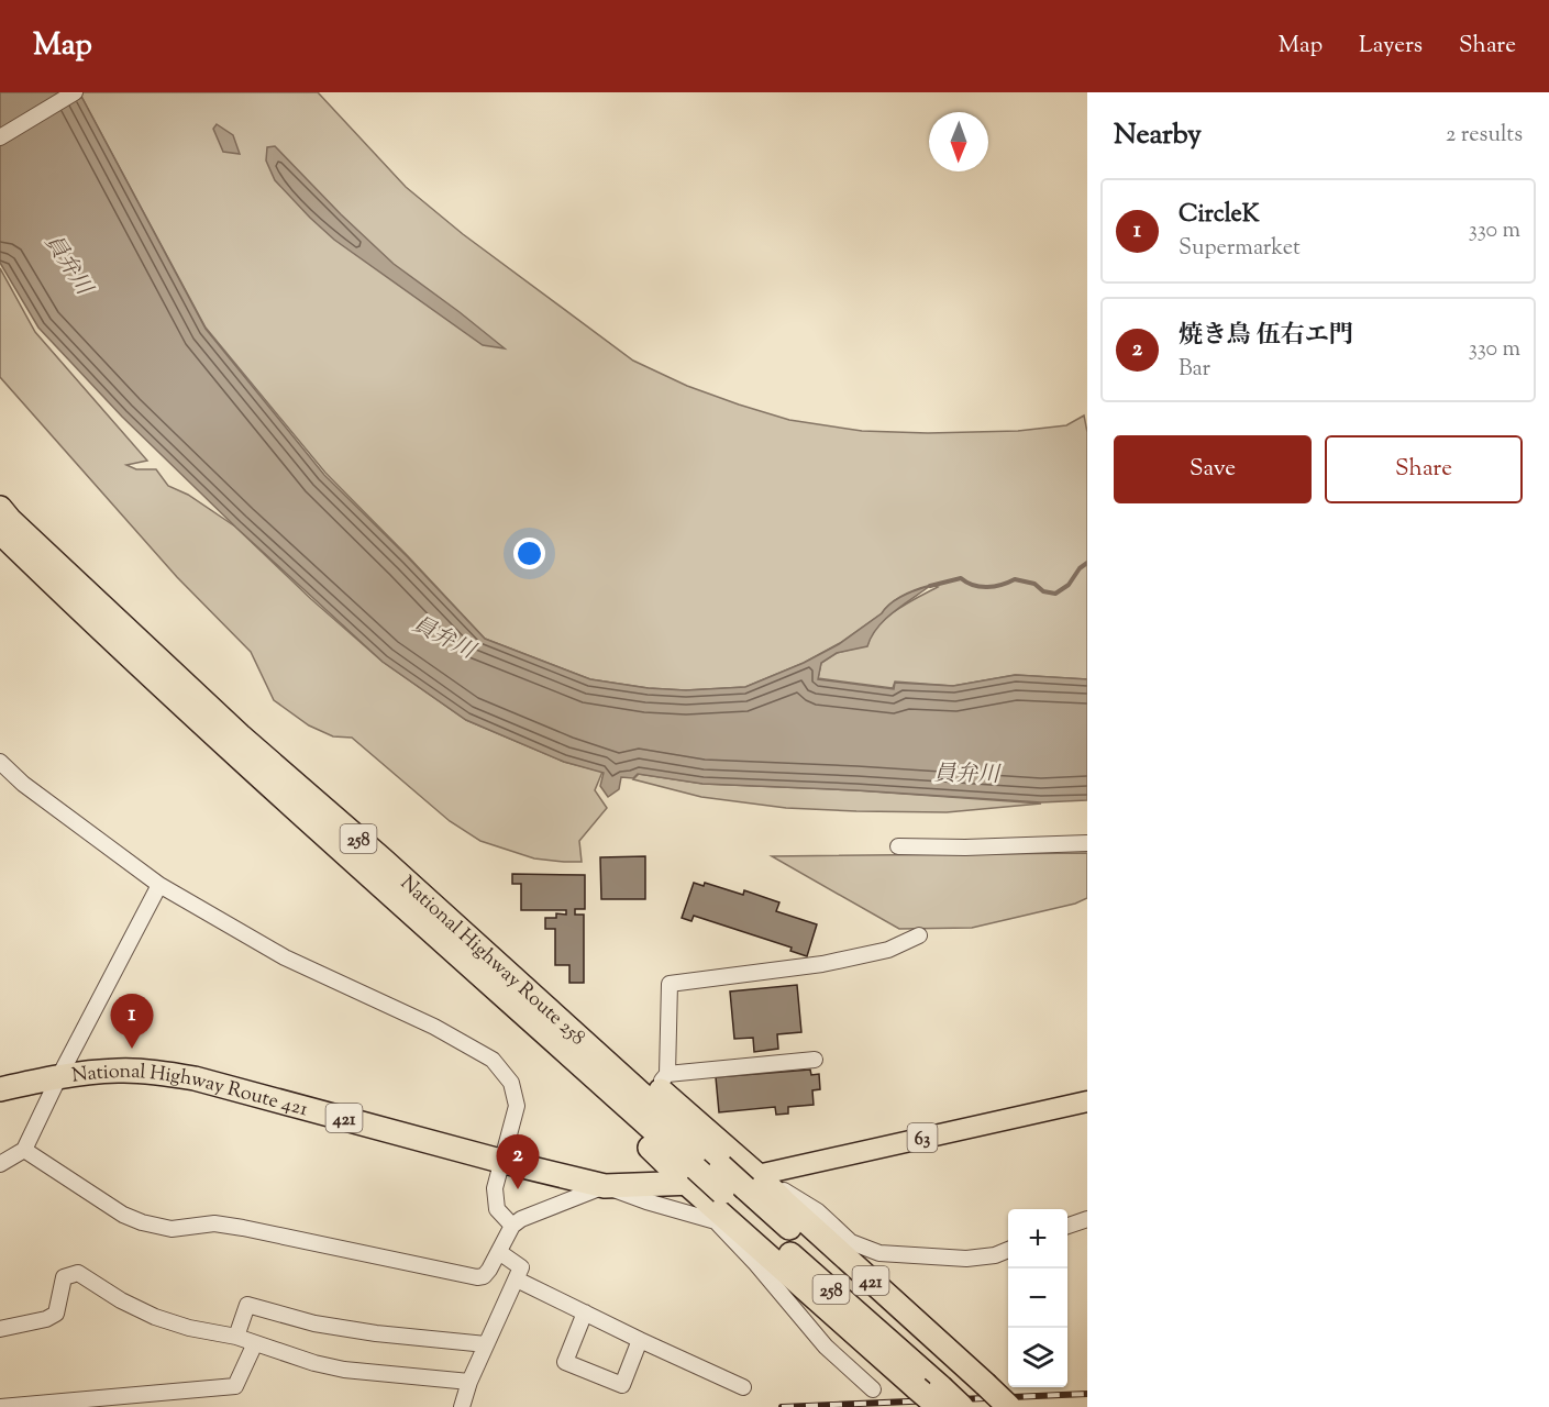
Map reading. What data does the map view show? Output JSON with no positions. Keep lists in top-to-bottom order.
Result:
{
  "streets": {
    "highway": [
      "258",
      "National Highway Route 258",
      "National Highway Route 421",
      "421"
    ],
    "main road": ["63"]
  },
  "crossings": [
    ["National Highway Route 258", "National Highway Route 421"],
    ["National Highway Route 258", "421"],
    ["National Highway Route 258", "63"],
    ["National Highway Route 421", "421"],
    ["National Highway Route 421", "63"]
  ],
  "water": ["員弁川"],
  "north": "bottom",
  "page": {
    "header": "Map",
    "nav": ["Map", "Layers", "Share"],
    "heading": ["Nearby", "2 results"],
    "list": [
      {
        "mark": "1",
        "name": "CircleK",
        "note": "Supermarket",
        "value": "330 m"
      },
      {
        "mark": "2",
        "name": "焼き鳥 伍右エ門",
        "note": "Bar",
        "value": "330 m"
      }
    ],
    "buttons": ["Save", "Share"],
    "pins": ["1", "2"],
    "map_buttons": ["+", "−"]
  }
}
